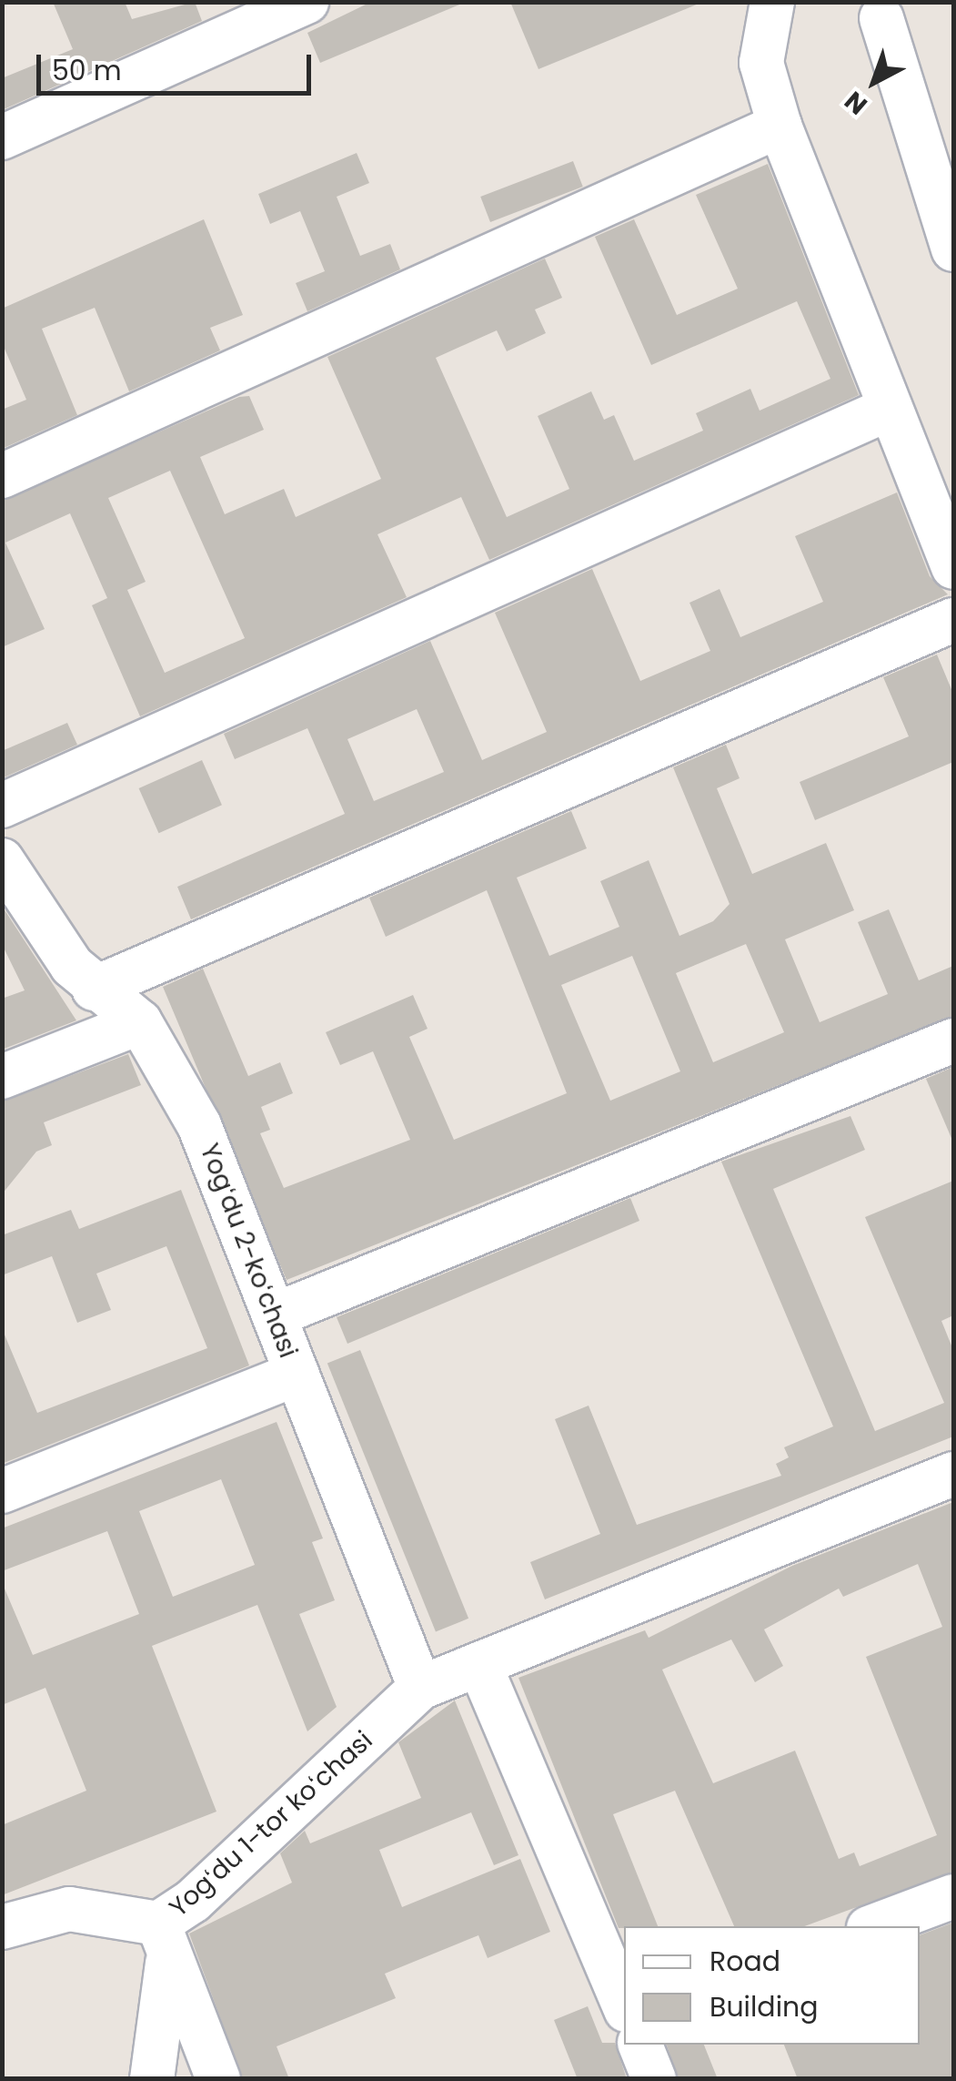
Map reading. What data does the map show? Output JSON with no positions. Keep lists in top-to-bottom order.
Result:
{
  "streets": {
    "street": ["Yogʻdu 2-koʻchasi", "Yogʻdu 1-tor koʻchasi"]
  },
  "crossings": [
    ["Yogʻdu 2-koʻchasi", "Yogʻdu 1-tor koʻchasi"]
  ],
  "legend": ["Road", "Building"],
  "scale_bar": "50 m",
  "north": "bottom left"
}
